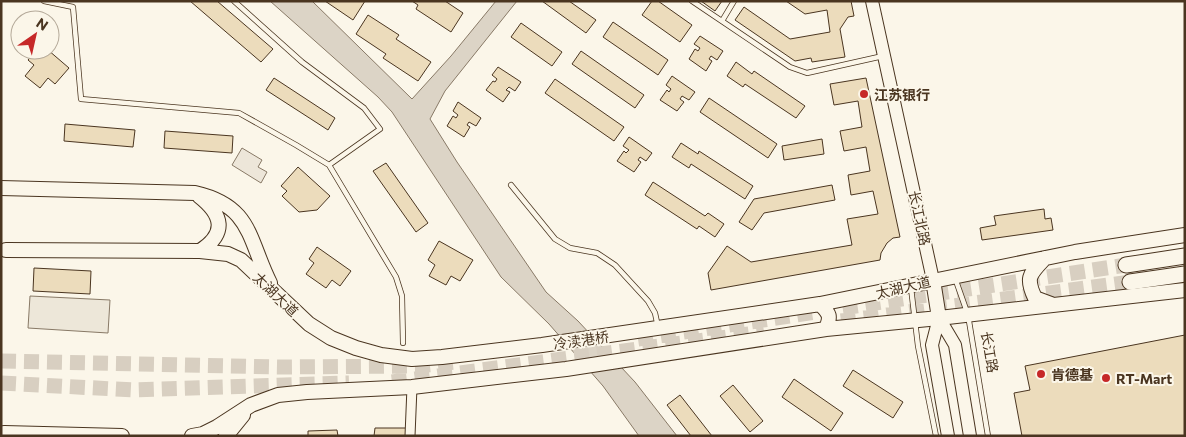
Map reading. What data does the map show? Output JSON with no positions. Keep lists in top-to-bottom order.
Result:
{
  "streets": {
    "main road": ["长江北路", "太湖大道", "冷渎港桥"],
    "lane": ["长江路"]
  },
  "crossings": [
    ["长江北路", "太湖大道"],
    ["太湖大道", "冷渎港桥"],
    ["太湖大道", "长江路"]
  ],
  "places": ["江苏银行", "肯德基", "RT-Mart"],
  "north": "top right"
}
